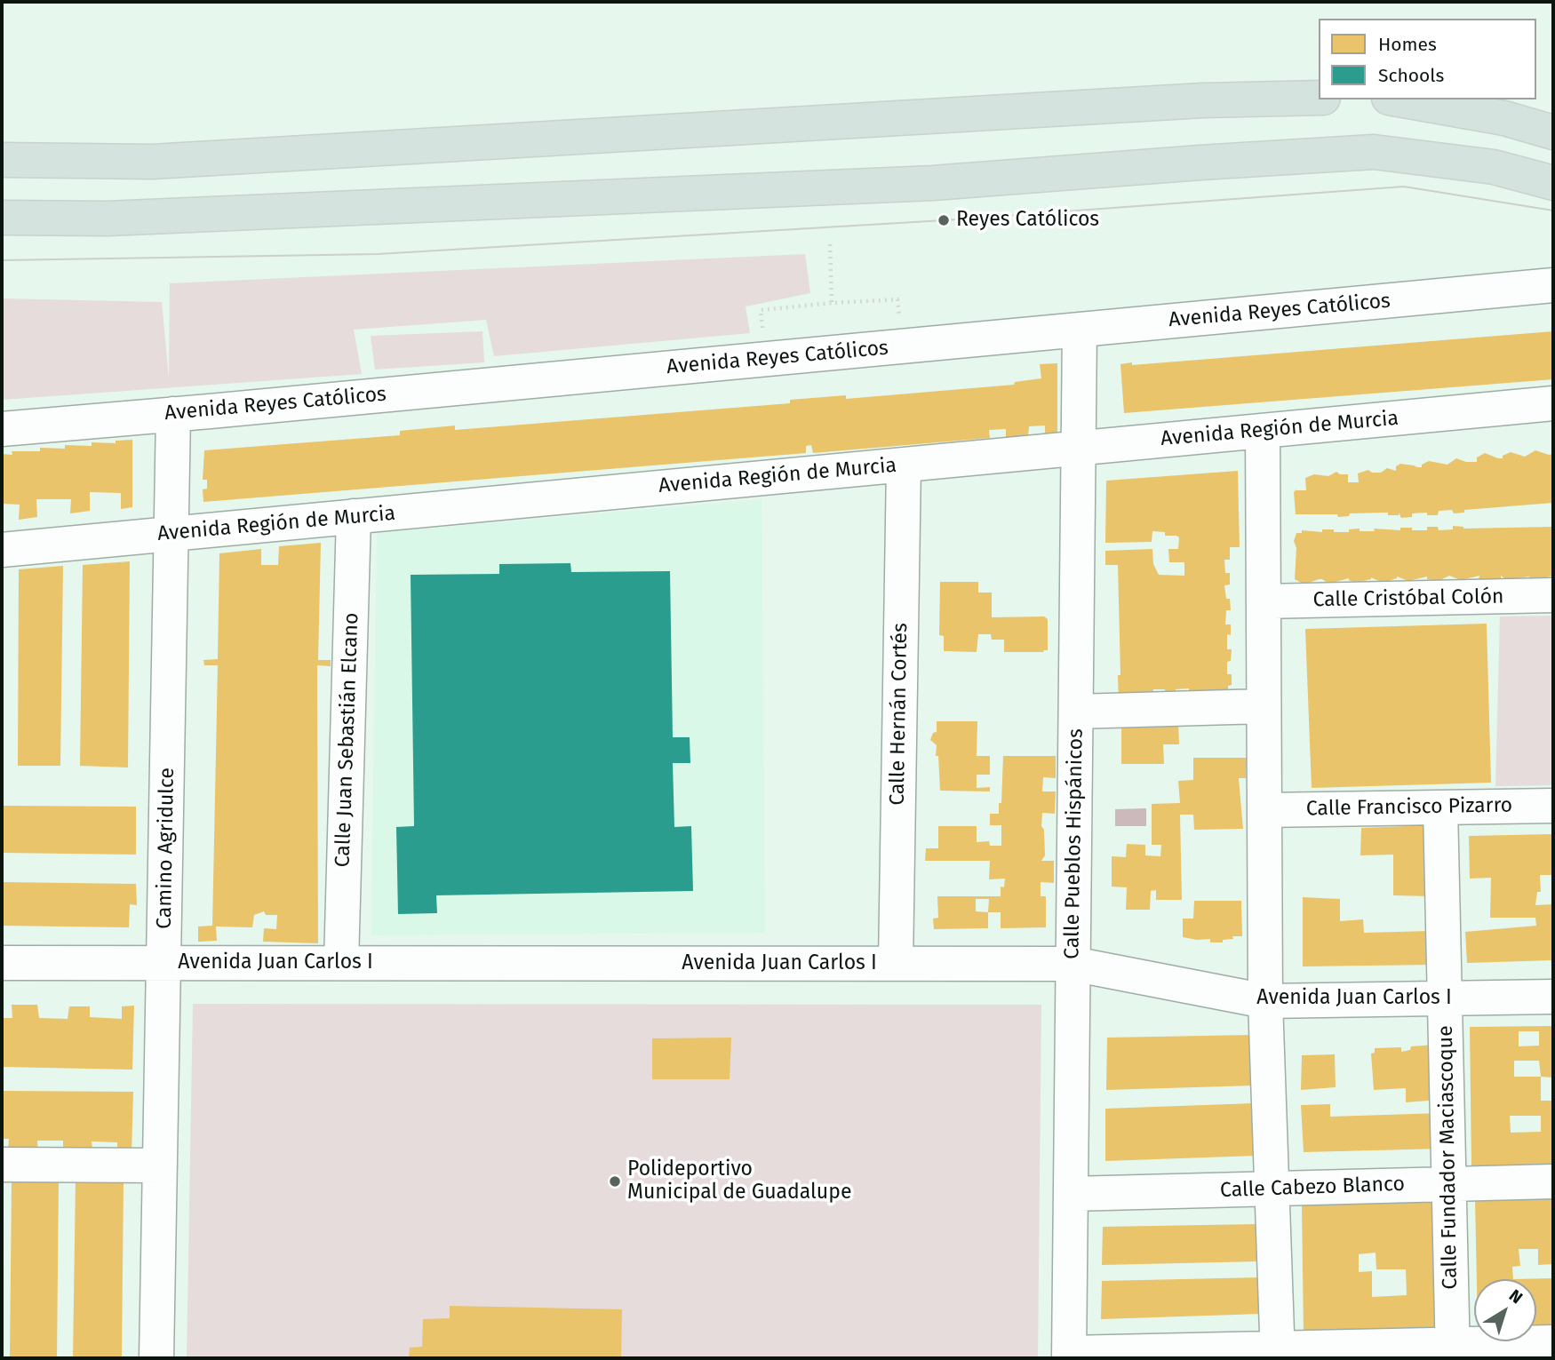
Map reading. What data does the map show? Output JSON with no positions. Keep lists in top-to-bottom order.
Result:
{
  "streets": {
    "street": [
      "Avenida Reyes Católicos",
      "Avenida Región de Murcia",
      "Calle Cristóbal Colón",
      "Calle Hernán Cortés",
      "Calle Juan Sebastián Elcano",
      "Calle Francisco Pizarro",
      "Calle Pueblos Hispánicos",
      "Camino Agridulce",
      "Avenida Juan Carlos I",
      "Calle Fundador Maciascoque",
      "Calle Cabezo Blanco"
    ]
  },
  "crossings": [
    ["Avenida Reyes Católicos", "Calle Pueblos Hispánicos"],
    ["Avenida Reyes Católicos", "Camino Agridulce"],
    ["Avenida Región de Murcia", "Calle Hernán Cortés"],
    ["Avenida Región de Murcia", "Calle Juan Sebastián Elcano"],
    ["Avenida Región de Murcia", "Calle Pueblos Hispánicos"],
    ["Avenida Región de Murcia", "Camino Agridulce"],
    ["Calle Hernán Cortés", "Avenida Juan Carlos I"],
    ["Calle Juan Sebastián Elcano", "Avenida Juan Carlos I"],
    ["Calle Francisco Pizarro", "Calle Fundador Maciascoque"],
    ["Calle Pueblos Hispánicos", "Avenida Juan Carlos I"],
    ["Calle Pueblos Hispánicos", "Calle Cabezo Blanco"],
    ["Camino Agridulce", "Avenida Juan Carlos I"],
    ["Avenida Juan Carlos I", "Calle Fundador Maciascoque"],
    ["Calle Fundador Maciascoque", "Calle Cabezo Blanco"]
  ],
  "places": ["Reyes Católicos", "Polideportivo Municipal de Guadalupe"],
  "legend": ["Homes", "Schools"],
  "north": "top right"
}
